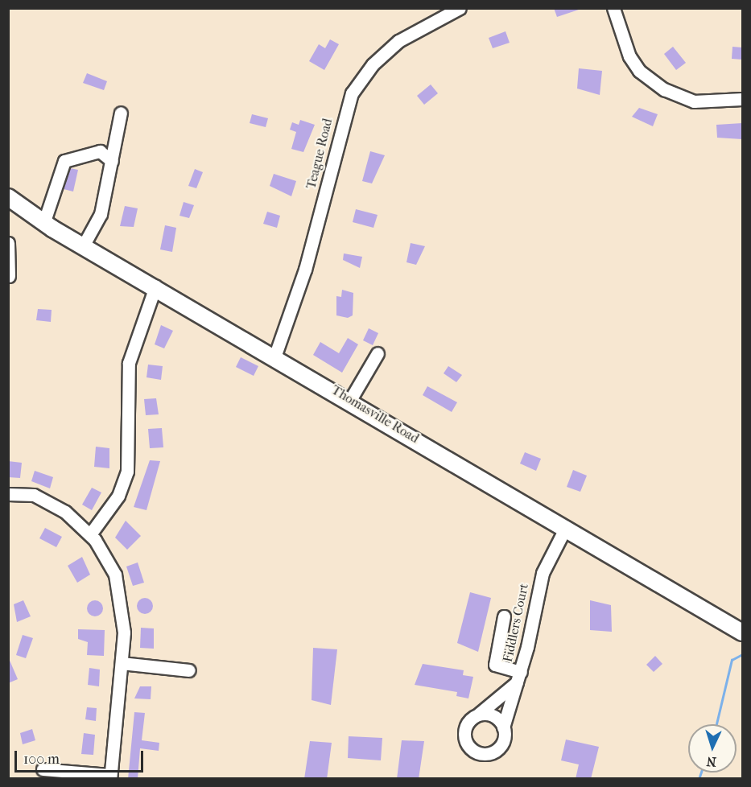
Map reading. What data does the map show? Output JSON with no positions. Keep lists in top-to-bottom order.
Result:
{
  "streets": {
    "main road": ["Thomasville Road"],
    "street": ["Teague Road", "Fiddlers Court"]
  },
  "crossings": [
    ["Teague Road", "Thomasville Road"],
    ["Thomasville Road", "Fiddlers Court"]
  ],
  "scale_bar": "100 m",
  "north": "bottom"
}
